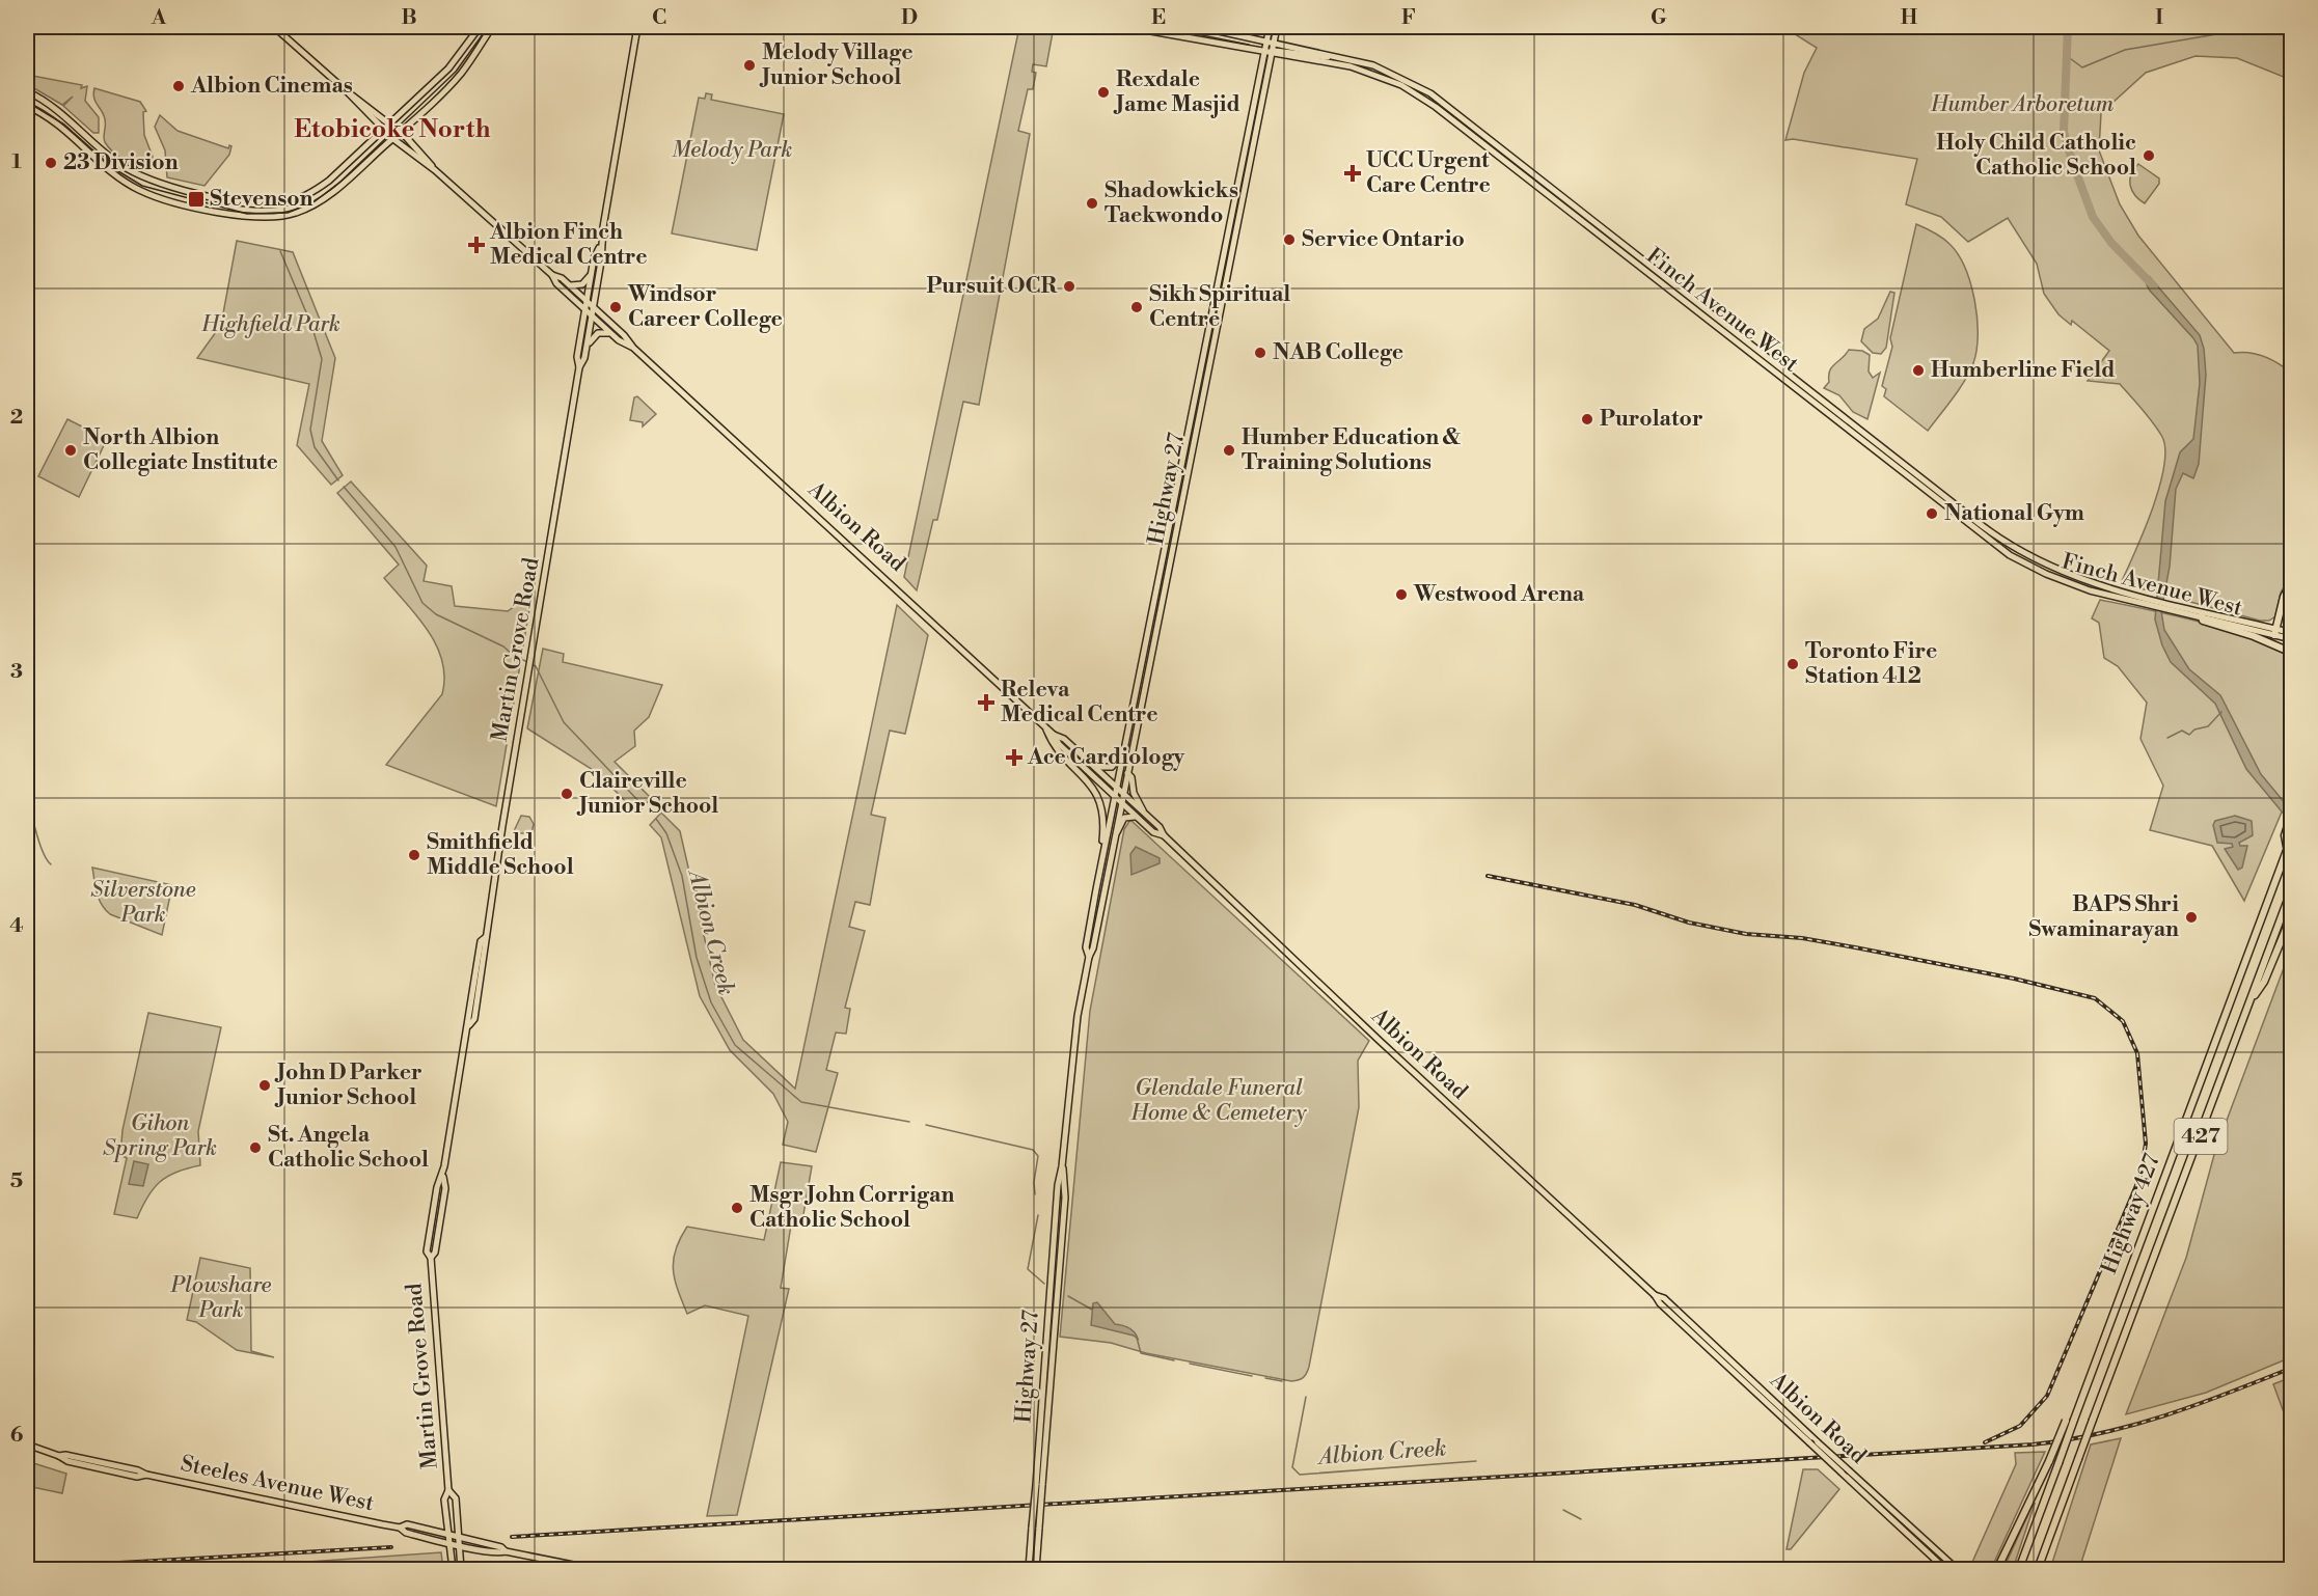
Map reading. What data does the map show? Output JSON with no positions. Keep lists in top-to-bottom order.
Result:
{
  "streets": {
    "highway": ["427", "Highway 427"],
    "main road": [
      "Finch Avenue West",
      "Highway 27",
      "Albion Road",
      "Martin Grove Road",
      "Steeles Avenue West"
    ]
  },
  "crossings": [
    ["Finch Avenue West", "Highway 27"],
    ["Highway 27", "Albion Road"],
    ["Albion Road", "Martin Grove Road"],
    ["Martin Grove Road", "Steeles Avenue West"]
  ],
  "districts": ["Etobicoke North"],
  "water": ["Albion Creek"],
  "parks": [
    "Humber Arboretum",
    "Melody Park",
    "Highfield Park",
    "Silverstone Park",
    "Glendale Funeral Home & Cemetery",
    "Gihon Spring Park",
    "Plowshare Park"
  ],
  "places": {
    "other": [
      "Melody Village Junior School",
      "Albion Cinemas",
      "Rexdale Jame Masjid",
      "Holy Child Catholic Catholic School",
      "23 Division",
      "Shadowkicks Taekwondo",
      "Service Ontario",
      "Pursuit OCR",
      "Windsor Career College",
      "Sikh Spiritual Centre",
      "NAB College",
      "Humberline Field",
      "Purolator",
      "North Albion Collegiate Institute",
      "Humber Education & Training Solutions",
      "National Gym",
      "Westwood Arena",
      "Toronto Fire Station 412",
      "Claireville Junior School",
      "Smithfield Middle School",
      "BAPS Shri Swaminarayan",
      "John D Parker Junior School",
      "St. Angela Catholic School",
      "Msgr John Corrigan Catholic School"
    ],
    "health": [
      "UCC Urgent Care Centre",
      "Albion Finch Medical Centre",
      "Releva Medical Centre",
      "Ace Cardiology"
    ],
    "transit": ["Stevenson"]
  },
  "grid": {
    "columns": [
      "A",
      "B",
      "C",
      "D",
      "E",
      "F",
      "G",
      "H",
      "I"
    ],
    "rows": [
      "1",
      "2",
      "3",
      "4",
      "5",
      "6"
    ]
  }
}
